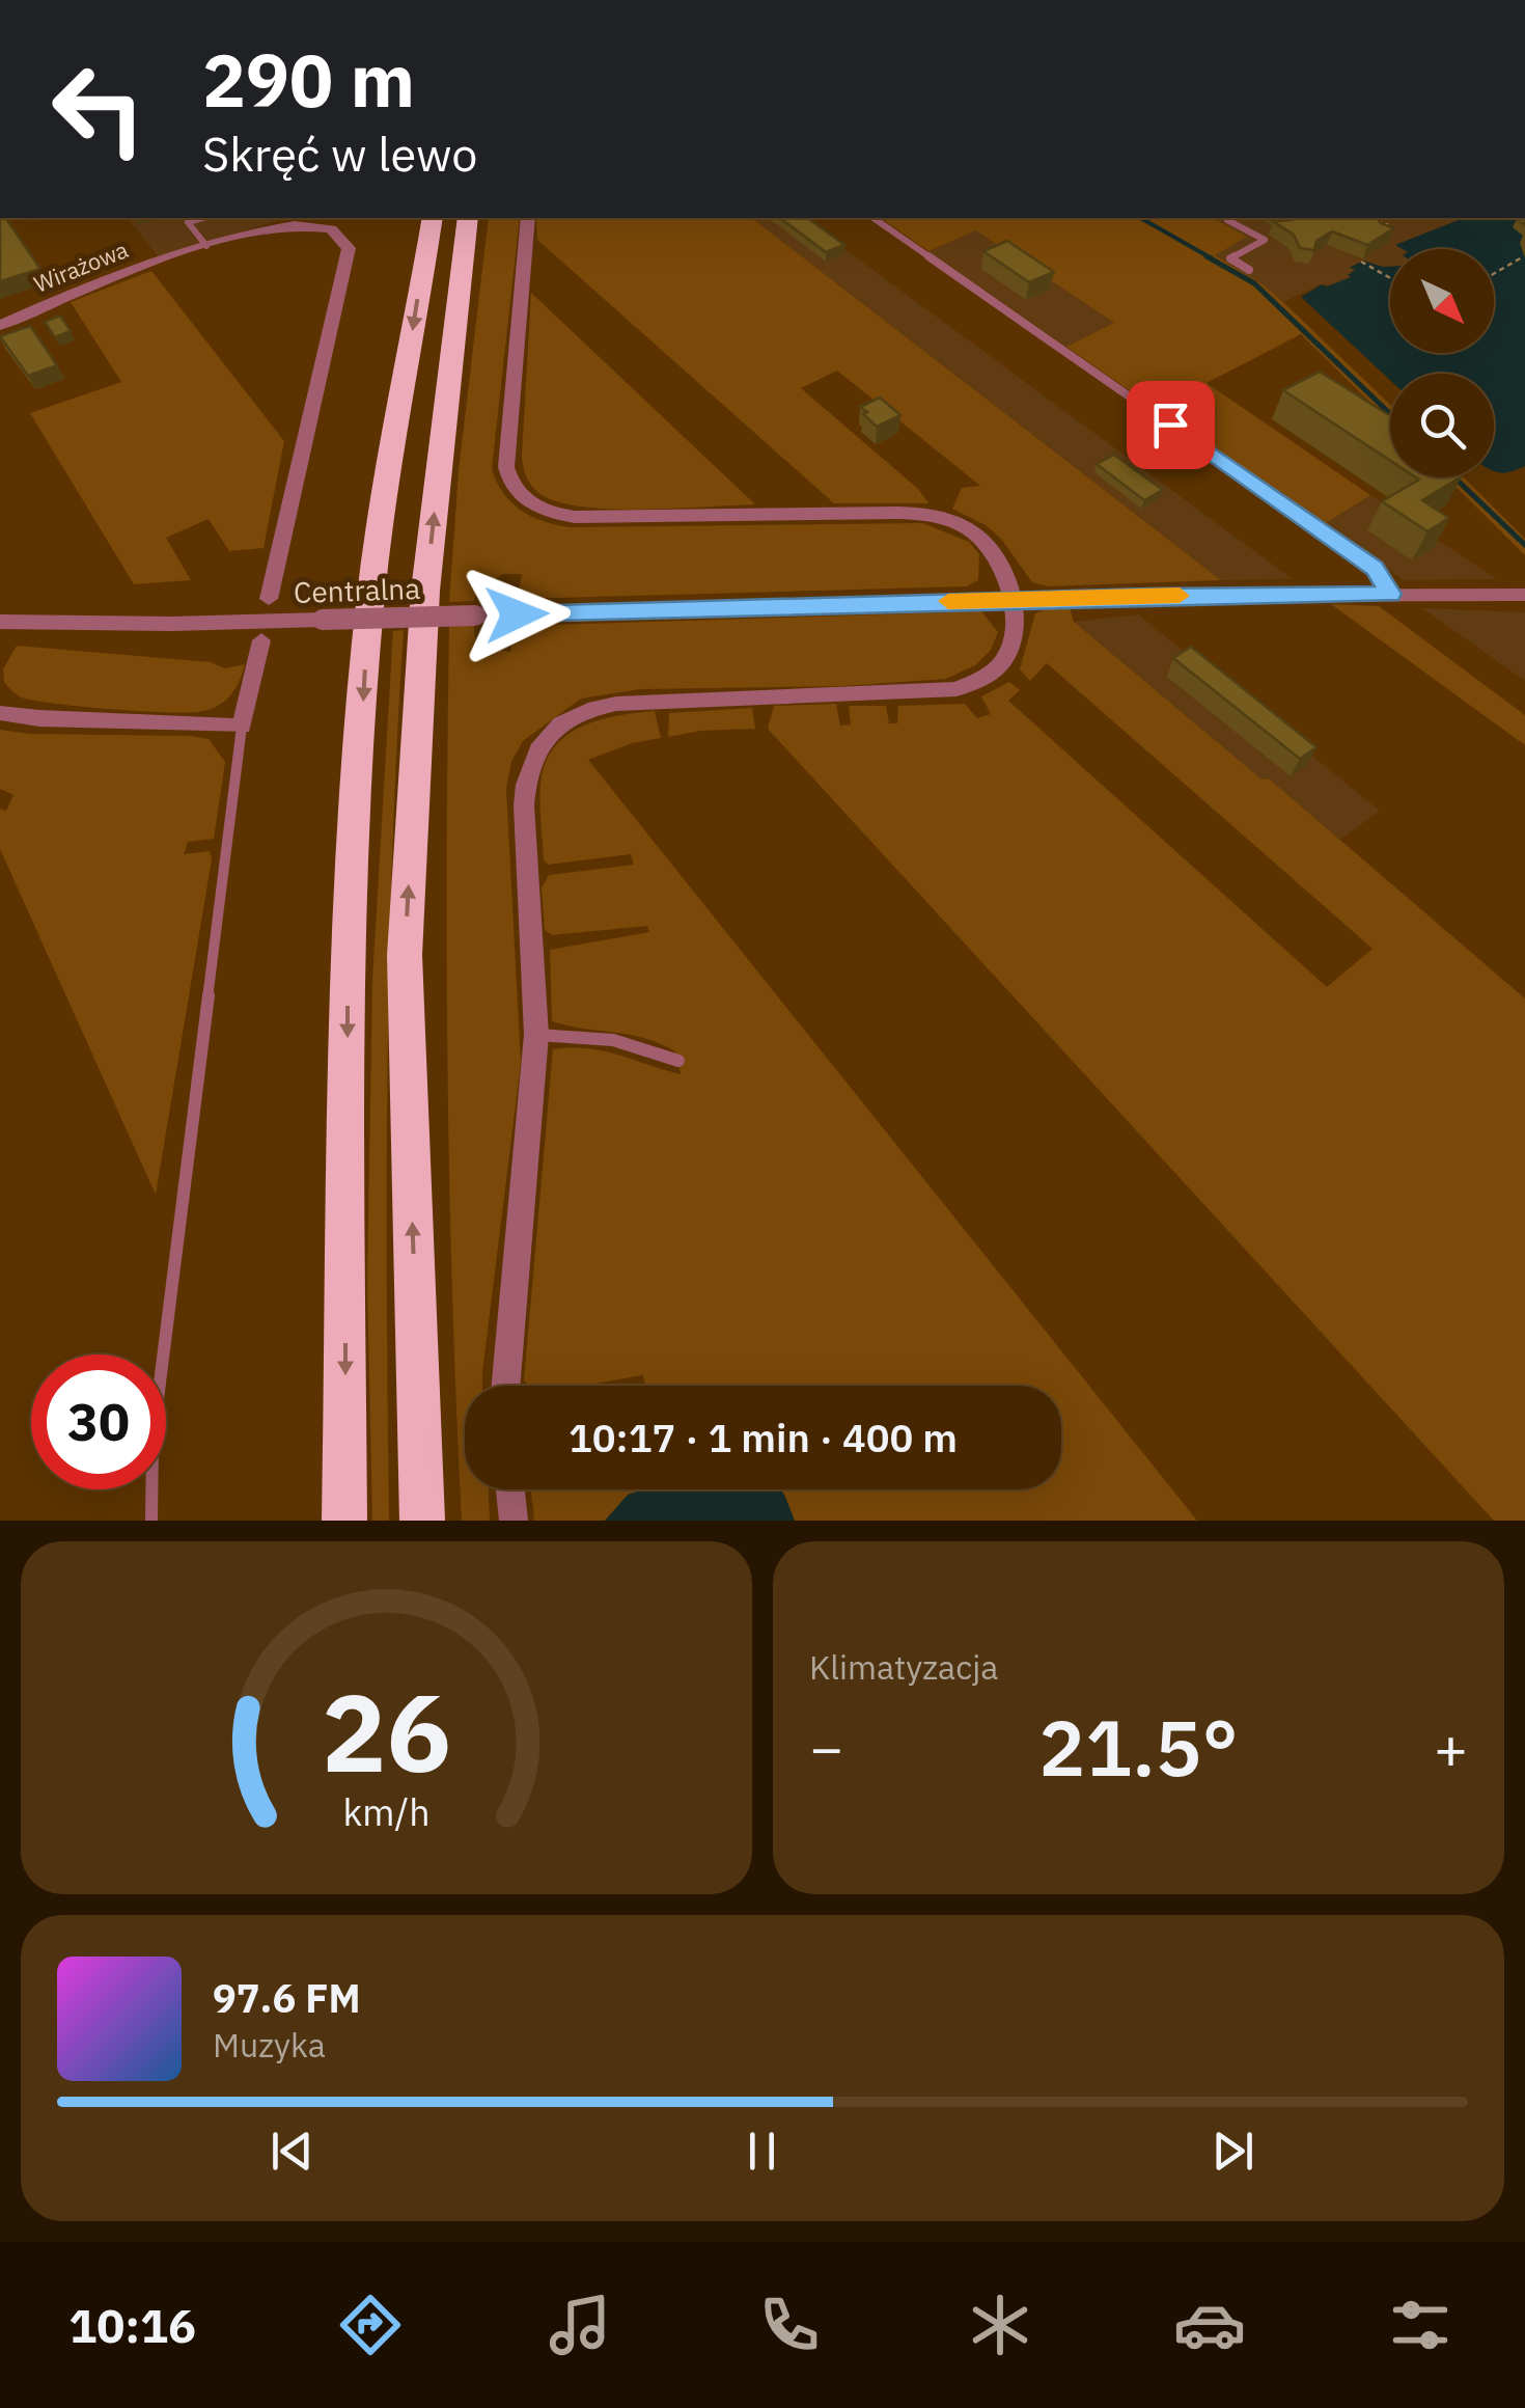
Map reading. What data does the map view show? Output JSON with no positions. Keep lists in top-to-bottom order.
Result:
{
  "streets": {
    "street": ["Wirażowa", "Centralna"]
  },
  "north": "bottom right",
  "page": {
    "turn": ["290 m", "Skręć w lewo"],
    "limit": "30",
    "trip": "10:17 · 1 min · 400 m",
    "tile": "Klimatyzacja",
    "heat": ["−", "21.5°", "+"],
    "song": ["97.6 FM", "Muzyka"],
    "tabs": "10:16",
    "gauge": ["26", "km/h"]
  }
}
